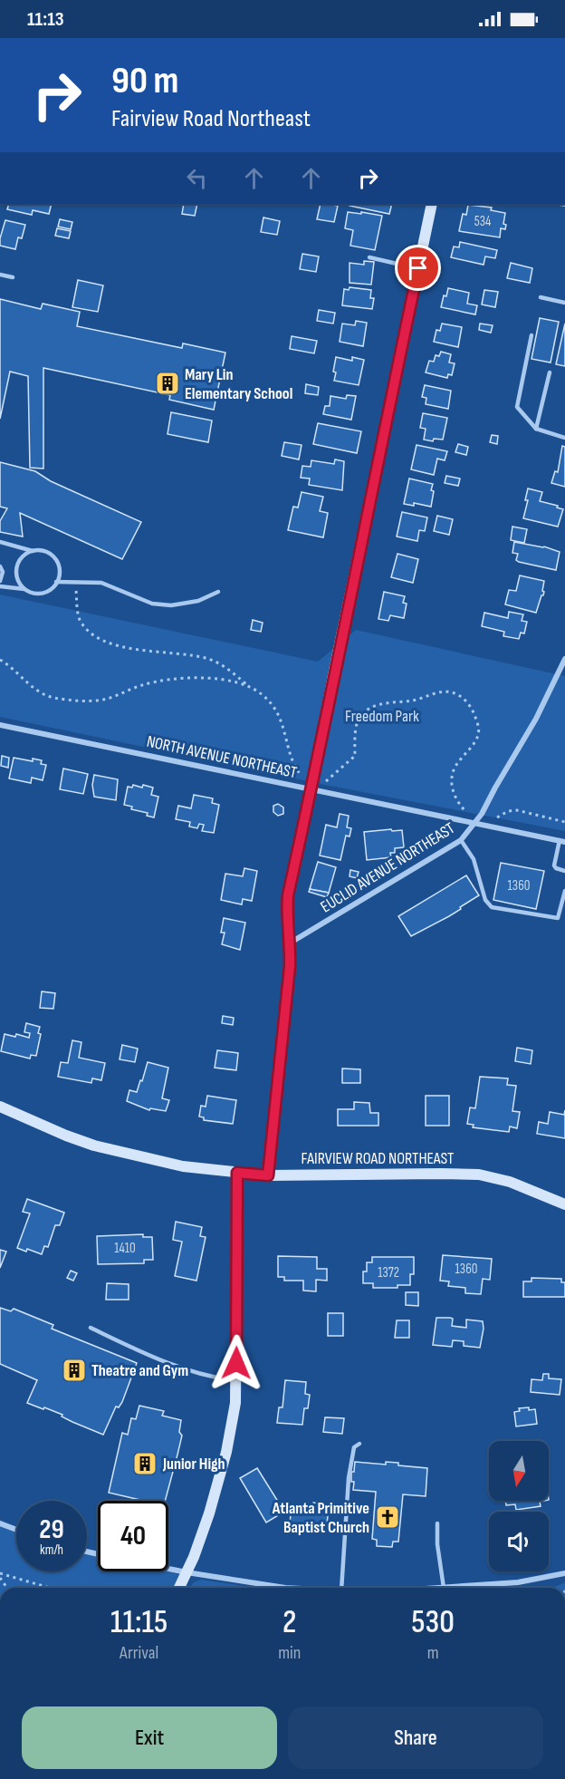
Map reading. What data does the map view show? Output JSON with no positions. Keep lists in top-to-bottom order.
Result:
{
  "streets": {
    "street": ["NORTH AVENUE NORTHEAST", "EUCLID AVENUE NORTHEAST", "FAIRVIEW ROAD NORTHEAST"]
  },
  "crossings": [
    ["NORTH AVENUE NORTHEAST", "EUCLID AVENUE NORTHEAST"]
  ],
  "parks": ["Freedom Park"],
  "places": {
    "building": ["Mary Lin Elementary School", "Theatre and Gym", "Junior High"],
    "church": ["Atlanta Primitive Baptist Church"]
  },
  "house_numbers": [
    "534",
    "1360",
    "1410",
    "1360",
    "1372"
  ],
  "north": "bottom",
  "page": {
    "status": "11:13",
    "turn": ["90 m", "Fairview Road Northeast"],
    "speed": "29 km/h",
    "limit": "40",
    "eta": [
      "11:15",
      "Arrival",
      "2",
      "min",
      "530",
      "m"
    ],
    "buttons": ["Exit", "Share"]
  }
}
